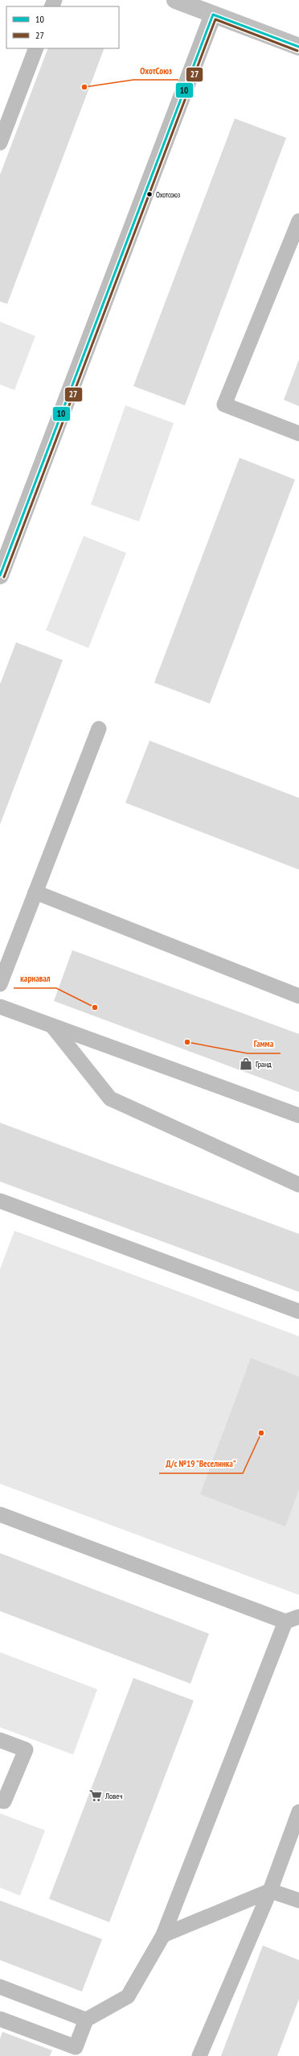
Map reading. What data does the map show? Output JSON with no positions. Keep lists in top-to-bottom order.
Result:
{
  "places": {
    "other": [
      "ОхотСоюз",
      "Охотсоюз",
      "карнавал",
      "Гамма",
      "Д/с №19 \"Веселинка\""
    ],
    "shop": ["Гранд"],
    "supermarket": ["Ловеч"]
  },
  "lines": ["transit line 10", "transit line 27"],
  "legend": ["10", "27"]
}
